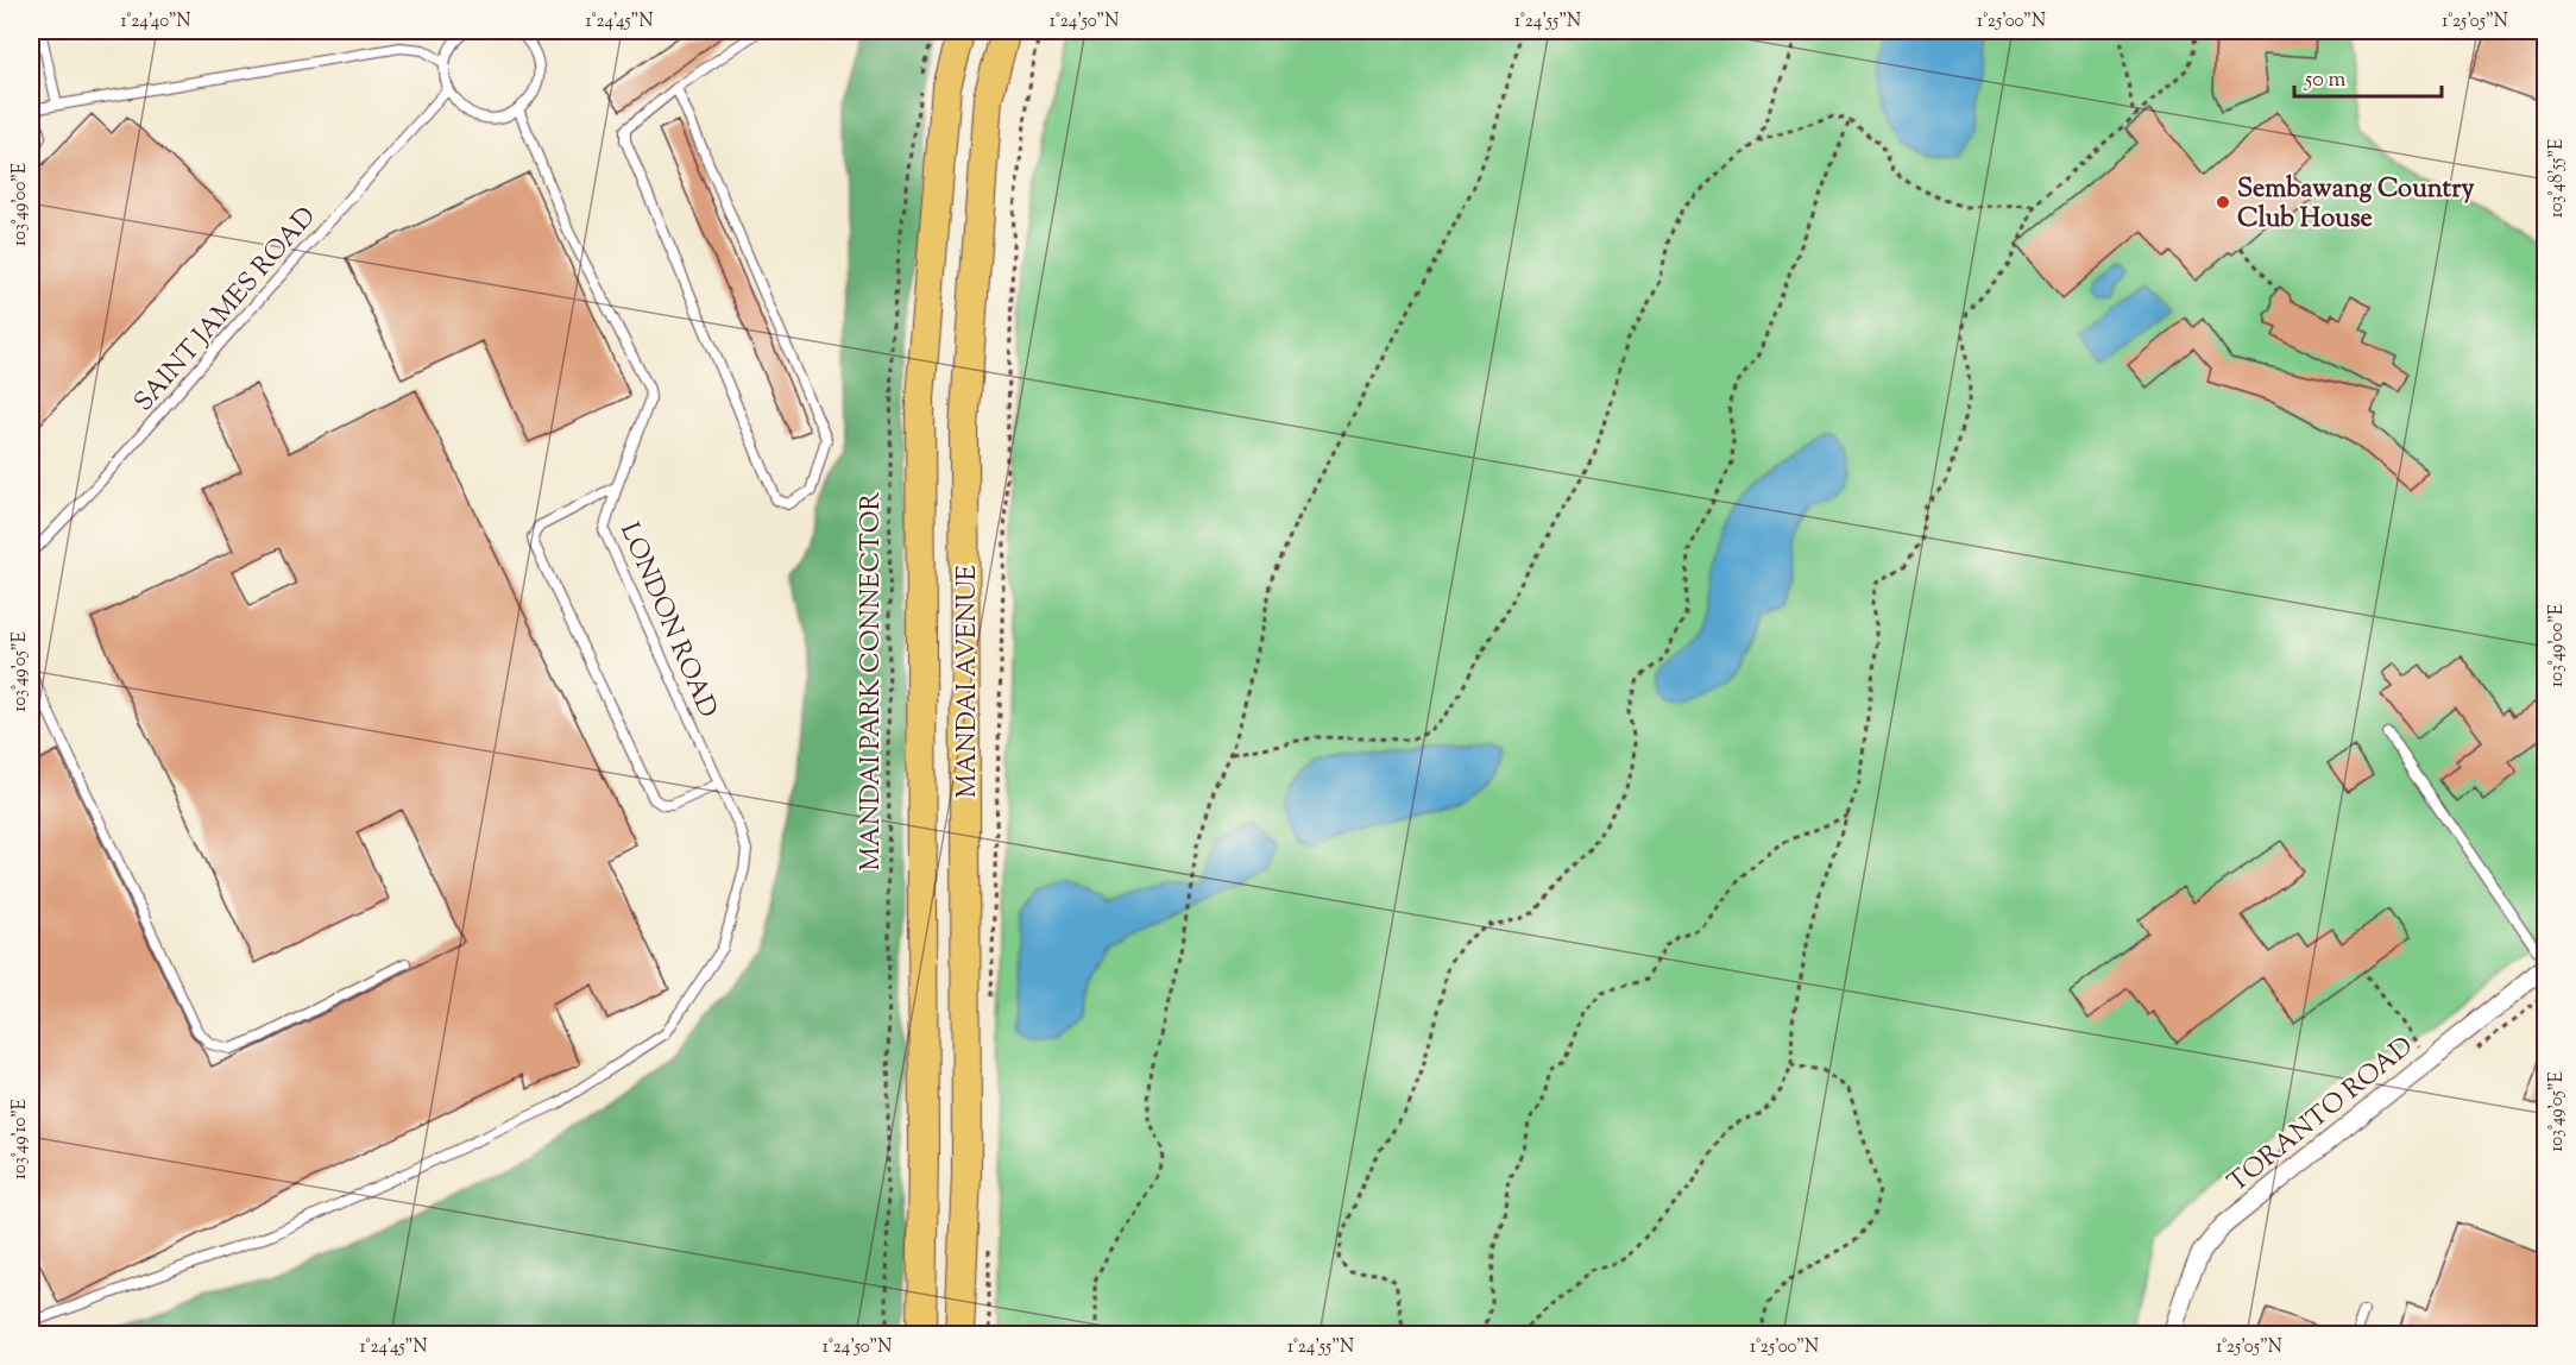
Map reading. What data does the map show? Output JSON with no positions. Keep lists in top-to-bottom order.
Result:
{
  "streets": {
    "main road": ["MANDAI AVENUE"],
    "street": ["TORANTO ROAD"],
    "lane": ["SAINT JAMES ROAD", "LONDON ROAD"],
    "path": ["MANDAI PARK CONNECTOR"]
  },
  "places": ["Sembawang Country Club House"],
  "scale_bar": "50 m",
  "coordinates": [
    "1°24'40\"N",
    "1°24'45\"N",
    "1°24'50\"N",
    "1°24'55\"N",
    "1°25'00\"N",
    "1°25'05\"N",
    "103°48'55\"E",
    "103°49'00\"E",
    "103°49'05\"E",
    "103°49'10\"E"
  ]
}
